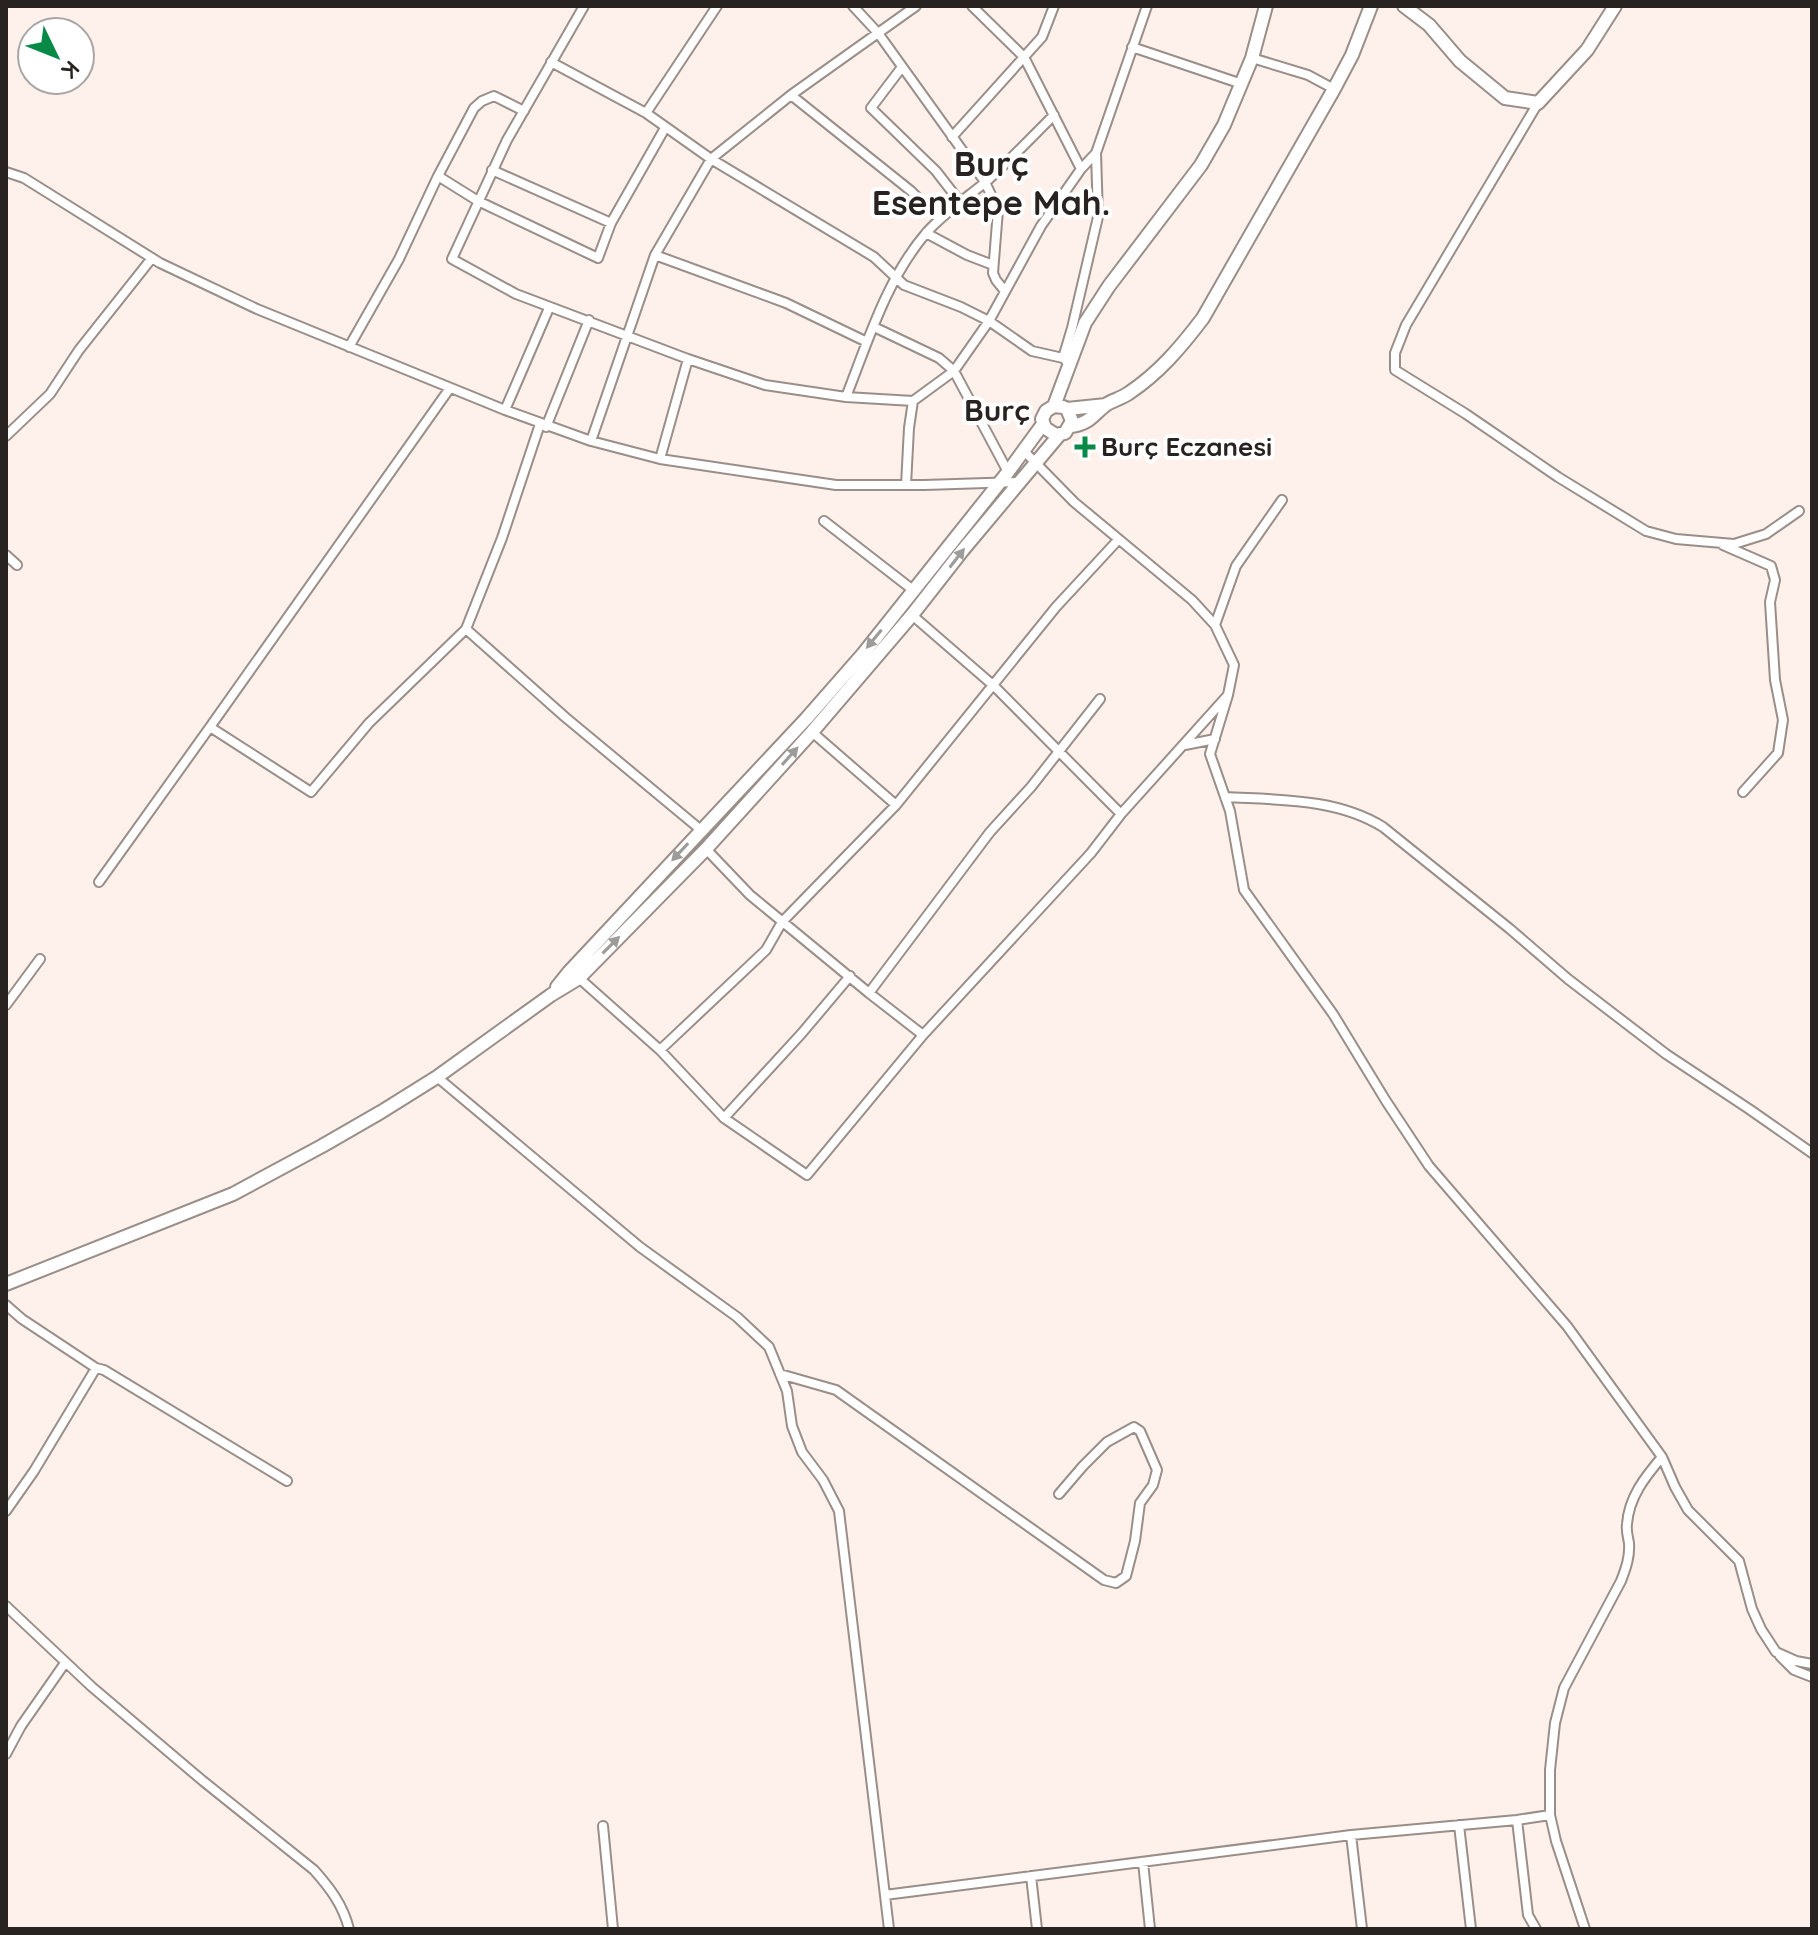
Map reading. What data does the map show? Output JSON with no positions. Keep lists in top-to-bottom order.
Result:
{
  "districts": ["Burç Esentepe Mah.", "Burç"],
  "places": {
    "health": ["Burç Eczanesi"]
  },
  "north": "bottom right"
}
